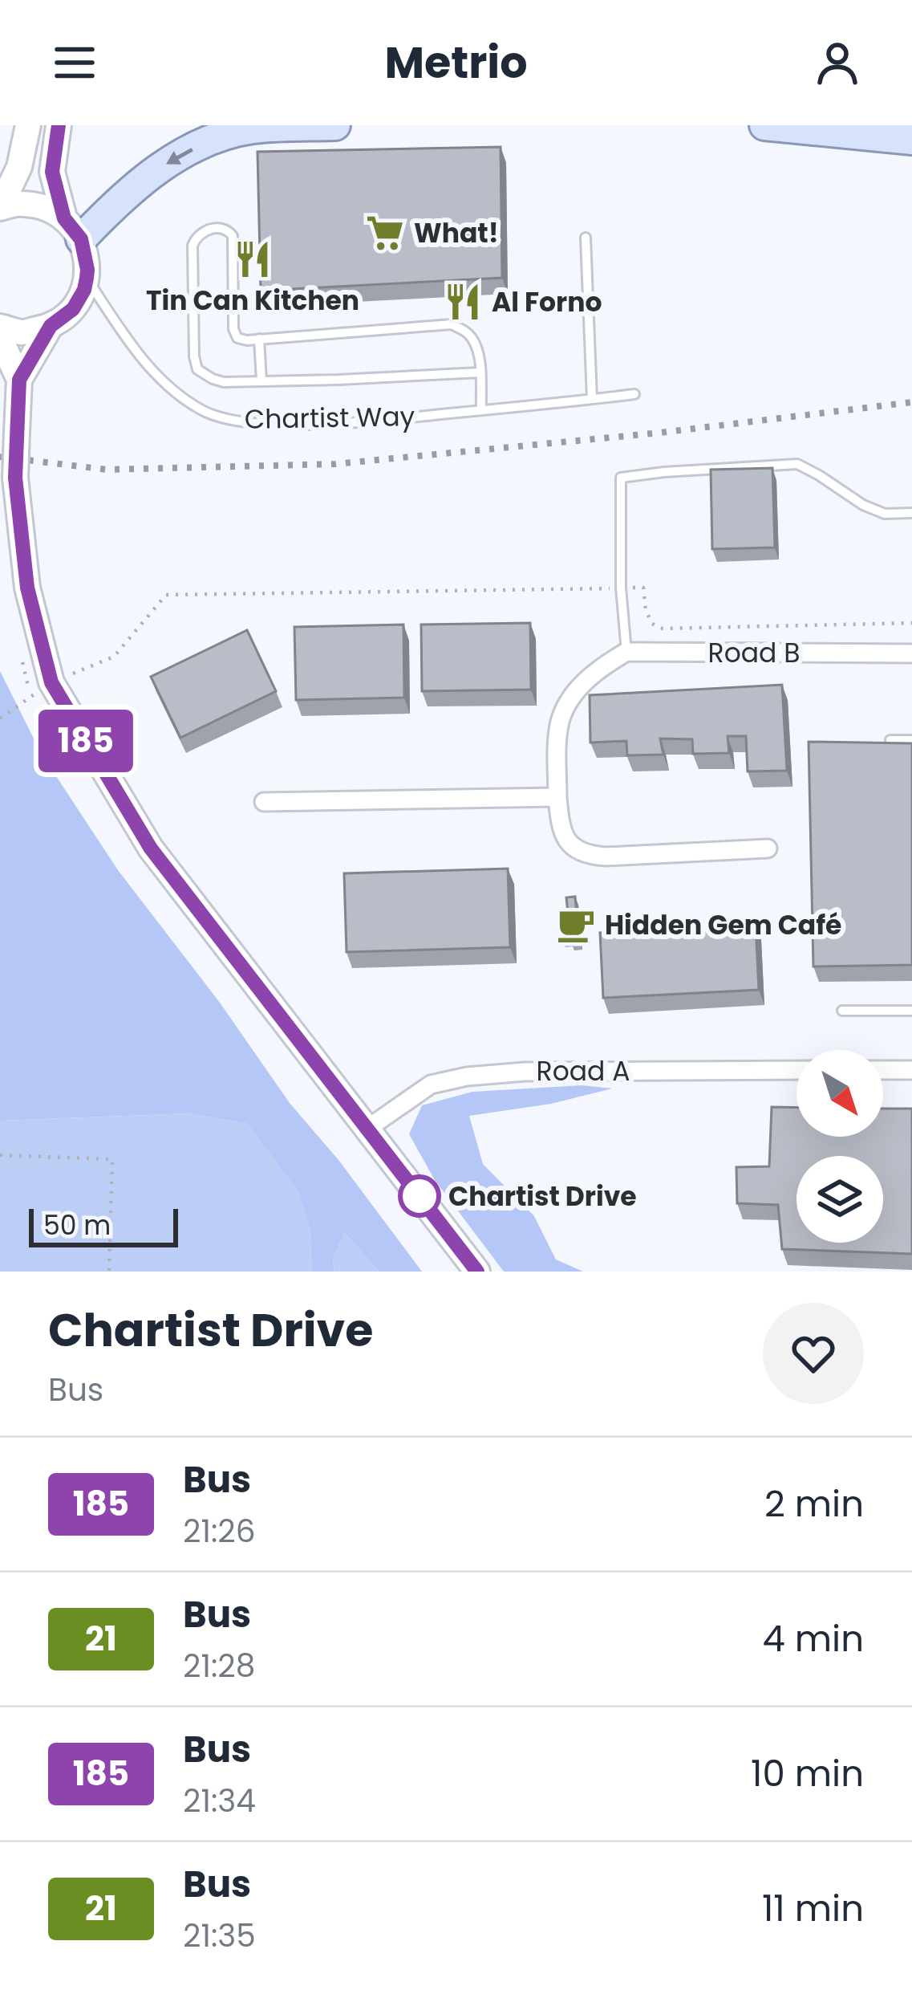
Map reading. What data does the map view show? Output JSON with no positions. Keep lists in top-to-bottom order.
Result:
{
  "streets": {
    "street": ["Road B", "Road A"],
    "lane": ["Chartist Way"]
  },
  "places": {
    "supermarket": ["What!"],
    "restaurant": ["Tin Can Kitchen", "Al Forno"],
    "cafe": ["Hidden Gem Café"],
    "other": ["Chartist Drive"]
  },
  "lines": ["bus line 185"],
  "scale_bar": "50 m",
  "north": "bottom right",
  "page": {
    "header": "Metrio",
    "on_map": "185",
    "scale": "50 m",
    "heading": ["Chartist Drive", "Bus"],
    "list": [
      {
        "mark": "185",
        "name": "Bus",
        "note": "21:26",
        "value": "2 min"
      },
      {
        "mark": "21",
        "name": "Bus",
        "note": "21:28",
        "value": "4 min"
      },
      {
        "mark": "185",
        "name": "Bus",
        "note": "21:34",
        "value": "10 min"
      },
      {
        "mark": "21",
        "name": "Bus",
        "note": "21:35",
        "value": "11 min"
      }
    ]
  }
}
